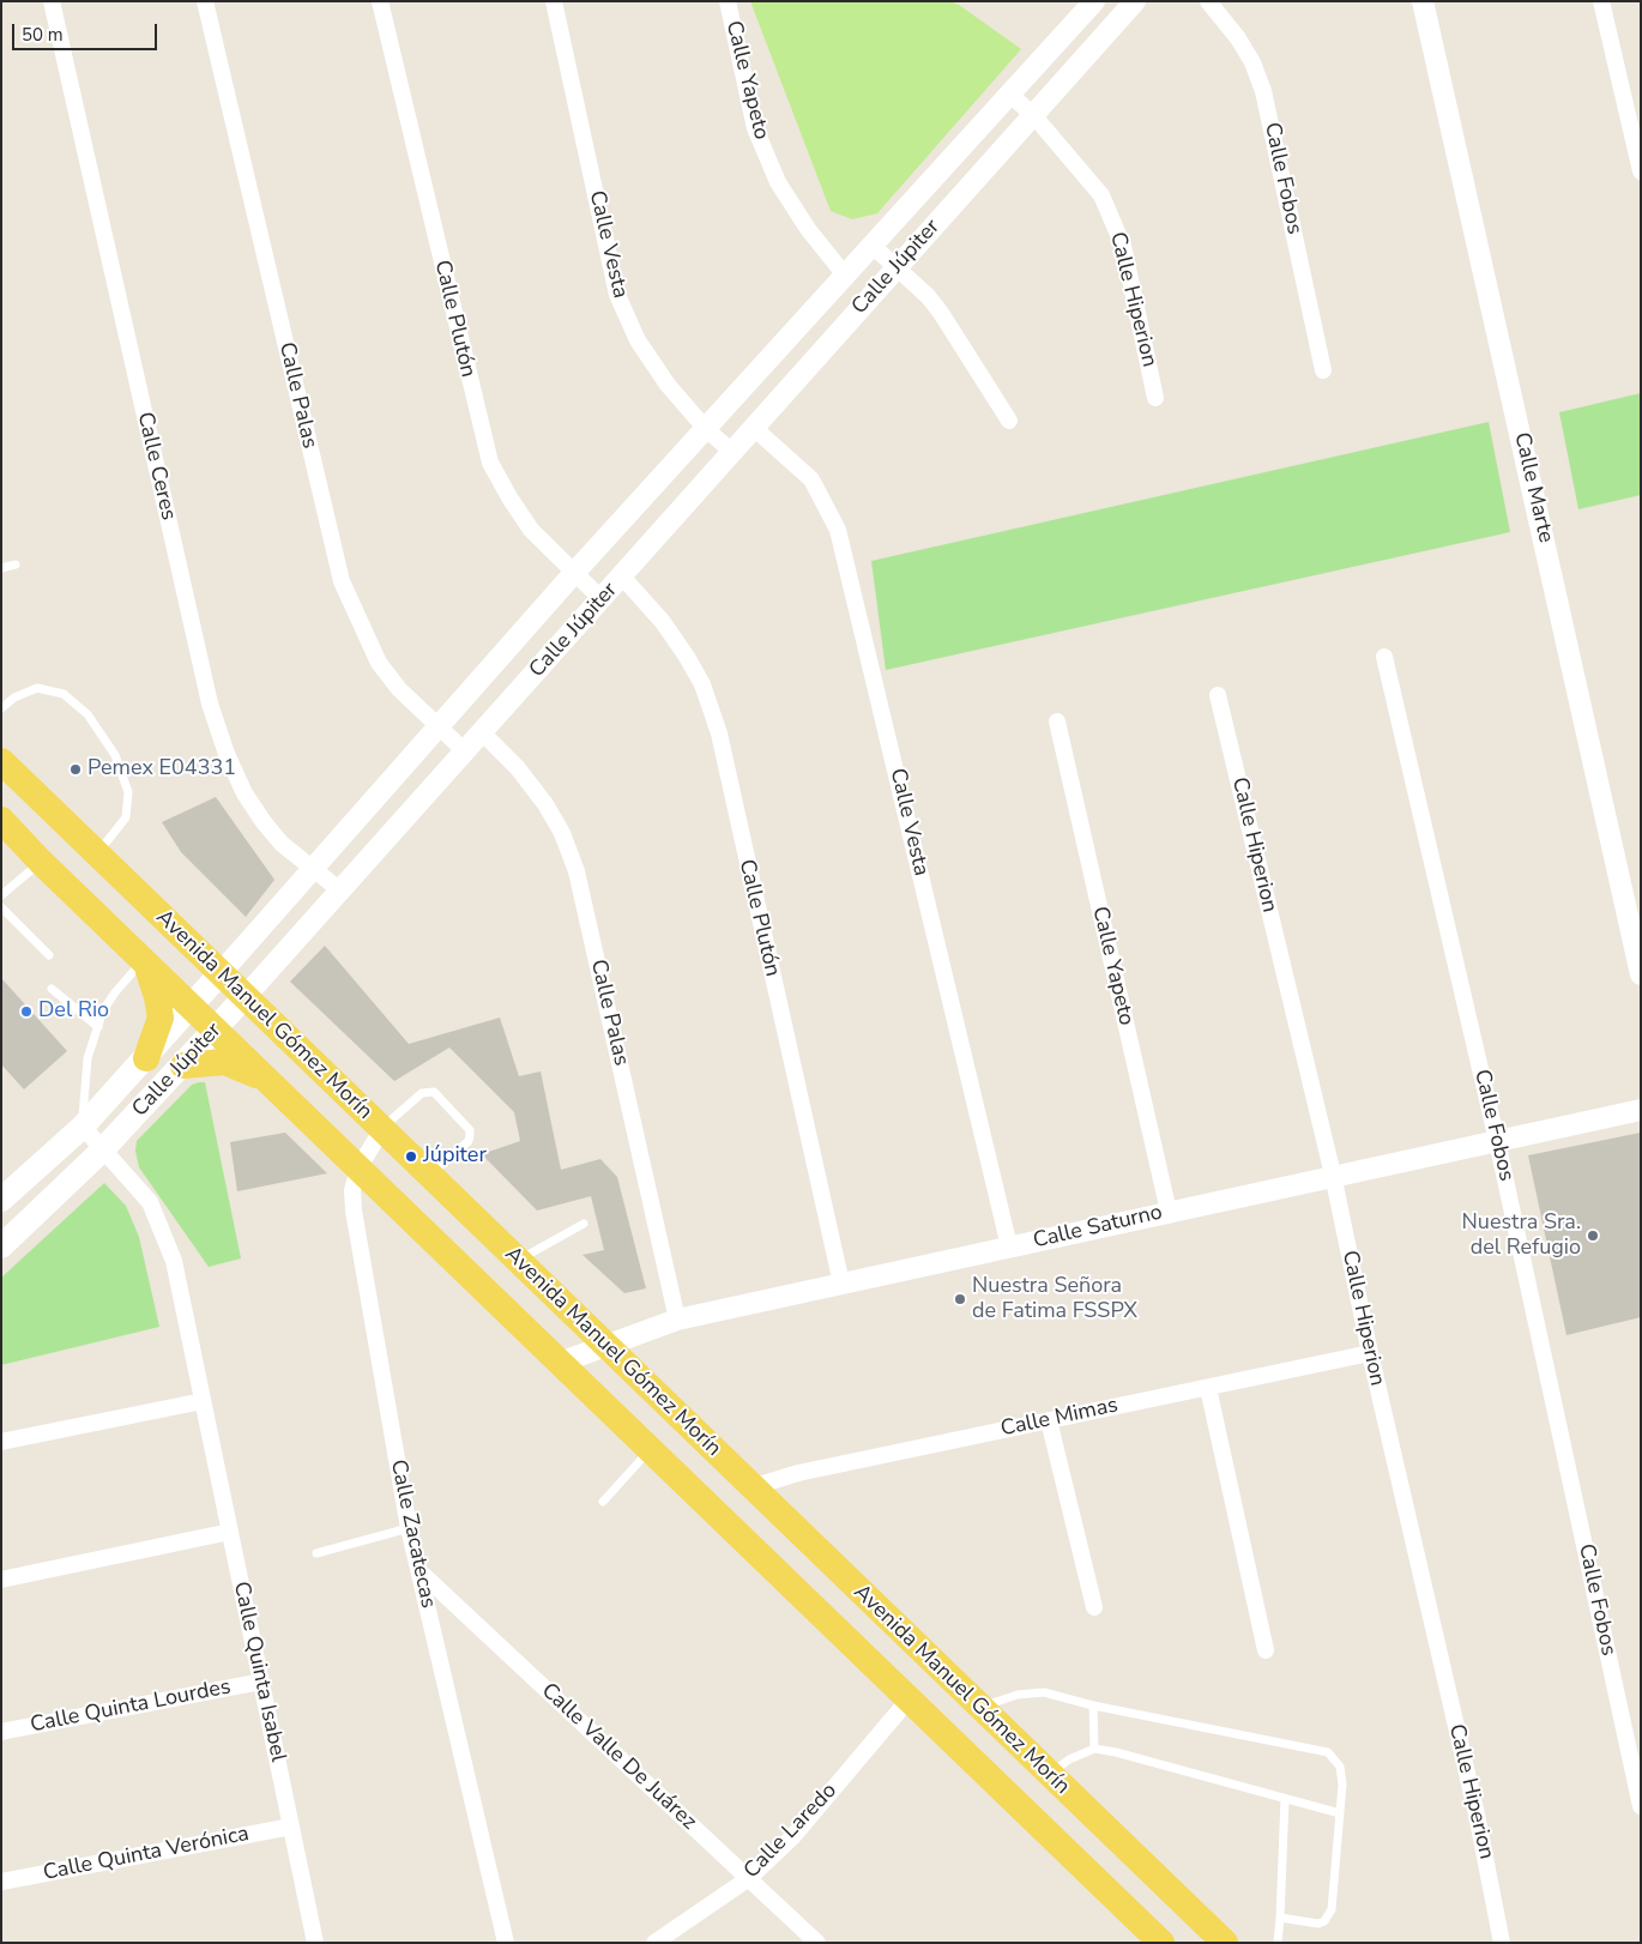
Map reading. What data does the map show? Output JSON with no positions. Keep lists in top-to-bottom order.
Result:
{
  "streets": {
    "main road": ["Calle Júpiter", "Avenida Manuel Gómez Morín"],
    "street": [
      "Calle Yapeto",
      "Calle Fobos",
      "Calle Vesta",
      "Calle Hiperion",
      "Calle Plutón",
      "Calle Palas",
      "Calle Ceres",
      "Calle Marte",
      "Calle Saturno",
      "Calle Mimas",
      "Calle Zacatecas",
      "Calle Quinta Isabel",
      "Calle Quinta Lourdes",
      "Calle Valle De Juárez",
      "Calle Laredo",
      "Calle Quinta Verónica"
    ]
  },
  "crossings": [
    ["Calle Yapeto", "Calle Júpiter"],
    ["Calle Yapeto", "Calle Saturno"],
    ["Calle Fobos", "Calle Saturno"],
    ["Calle Vesta", "Calle Júpiter"],
    ["Calle Vesta", "Calle Saturno"],
    ["Calle Júpiter", "Calle Hiperion"],
    ["Calle Júpiter", "Calle Plutón"],
    ["Calle Júpiter", "Calle Palas"],
    ["Calle Júpiter", "Calle Ceres"],
    ["Calle Júpiter", "Avenida Manuel Gómez Morín"],
    ["Calle Júpiter", "Calle Quinta Isabel"],
    ["Calle Hiperion", "Calle Saturno"],
    ["Calle Hiperion", "Calle Mimas"],
    ["Calle Plutón", "Calle Saturno"],
    ["Calle Palas", "Calle Saturno"],
    ["Avenida Manuel Gómez Morín", "Calle Saturno"],
    ["Avenida Manuel Gómez Morín", "Calle Mimas"],
    ["Avenida Manuel Gómez Morín", "Calle Zacatecas"],
    ["Avenida Manuel Gómez Morín", "Calle Laredo"],
    ["Calle Zacatecas", "Calle Valle De Juárez"],
    ["Calle Quinta Isabel", "Calle Quinta Lourdes"],
    ["Calle Quinta Isabel", "Calle Quinta Verónica"],
    ["Calle Valle De Juárez", "Calle Laredo"]
  ],
  "places": [
    "Pemex E04331",
    "Del Rio",
    "Júpiter",
    "Nuestra Sra. del Refugio",
    "Nuestra Señora de Fatima FSSPX"
  ],
  "scale_bar": "50 m"
}
